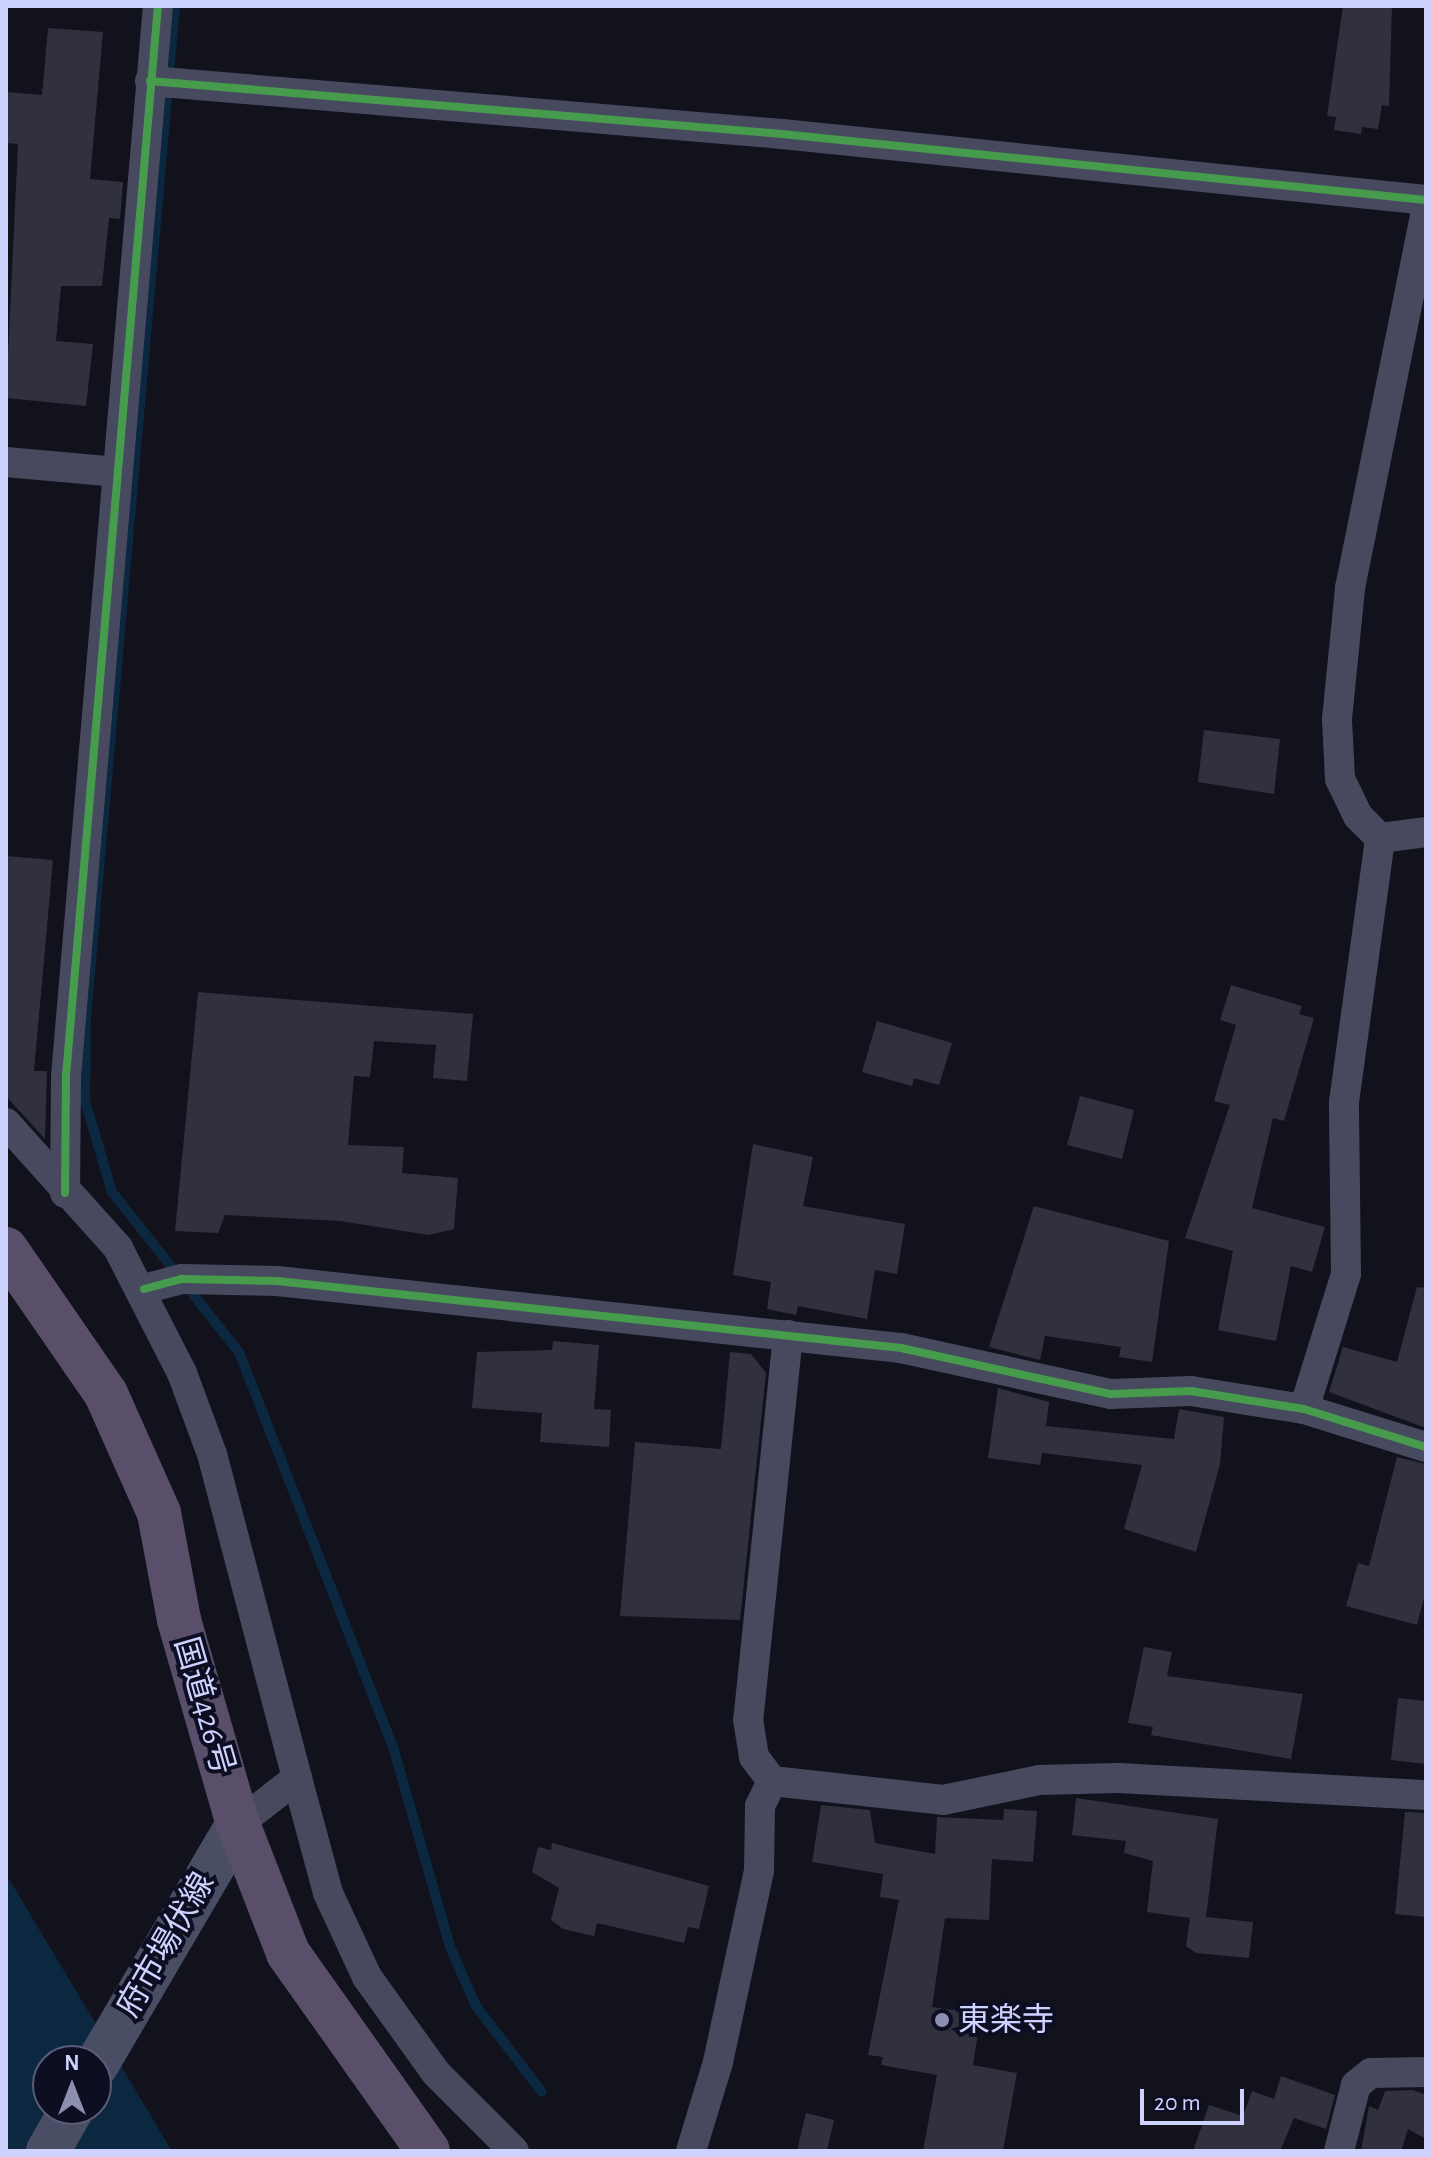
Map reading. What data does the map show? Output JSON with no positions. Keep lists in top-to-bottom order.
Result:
{
  "streets": {
    "highway": ["国道426号"],
    "main road": ["府市場伏線"]
  },
  "crossings": [
    ["国道426号", "府市場伏線"]
  ],
  "places": ["東楽寺"],
  "scale_bar": "20 m",
  "north": "top"
}
